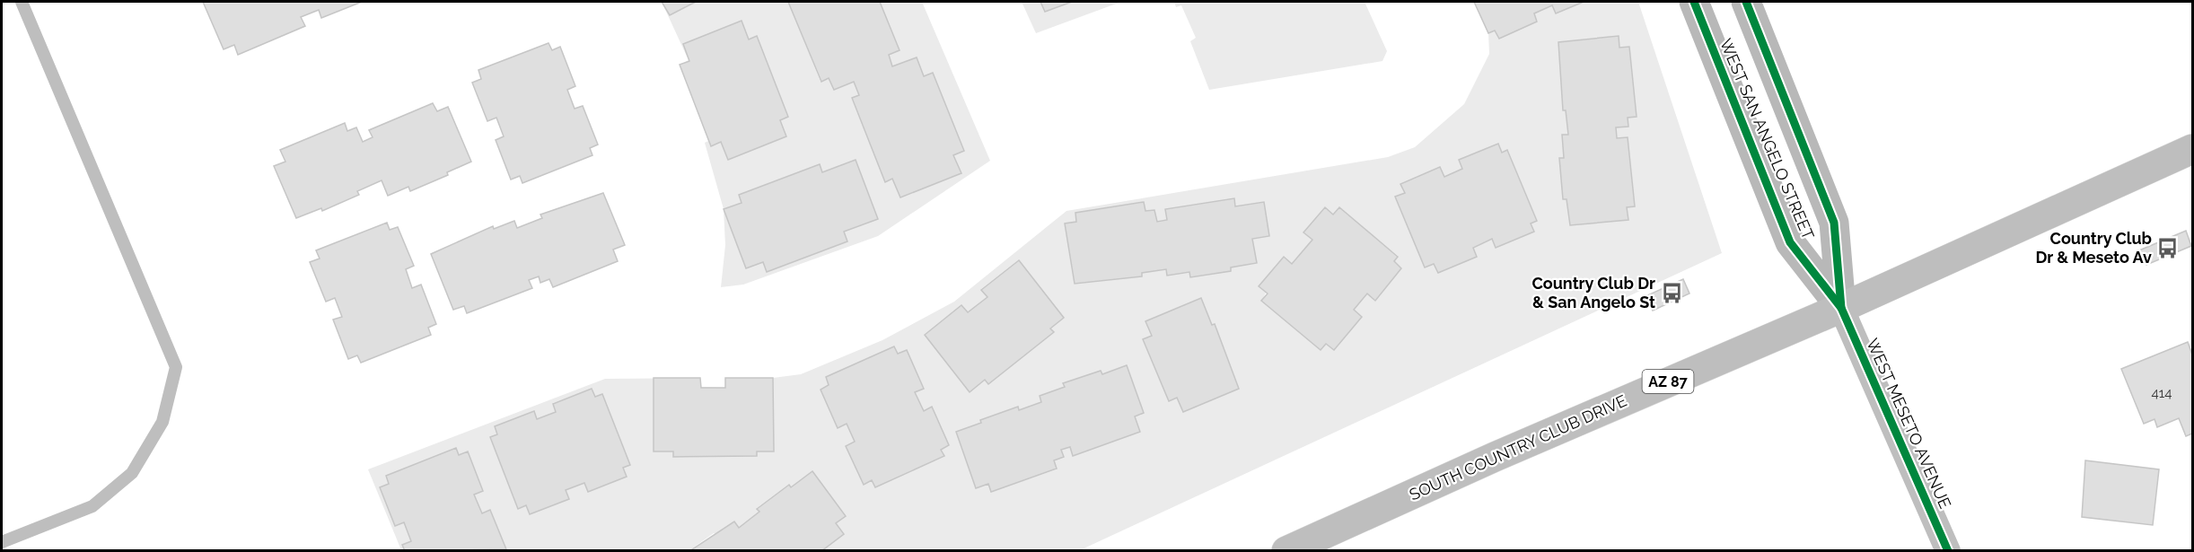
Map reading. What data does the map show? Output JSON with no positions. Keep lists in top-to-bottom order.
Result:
{
  "streets": {
    "main road": ["AZ 87", "SOUTH COUNTRY CLUB DRIVE"],
    "street": ["WEST SAN ANGELO STREET", "WEST MESETO AVENUE"]
  },
  "crossings": [
    ["WEST SAN ANGELO STREET", "WEST MESETO AVENUE"],
    ["WEST SAN ANGELO STREET", "SOUTH COUNTRY CLUB DRIVE"],
    ["WEST MESETO AVENUE", "SOUTH COUNTRY CLUB DRIVE"]
  ],
  "places": {
    "bus stop": ["Country Club Dr & Meseto Av", "Country Club Dr & San Angelo St"]
  },
  "house_numbers": ["414"]
}
